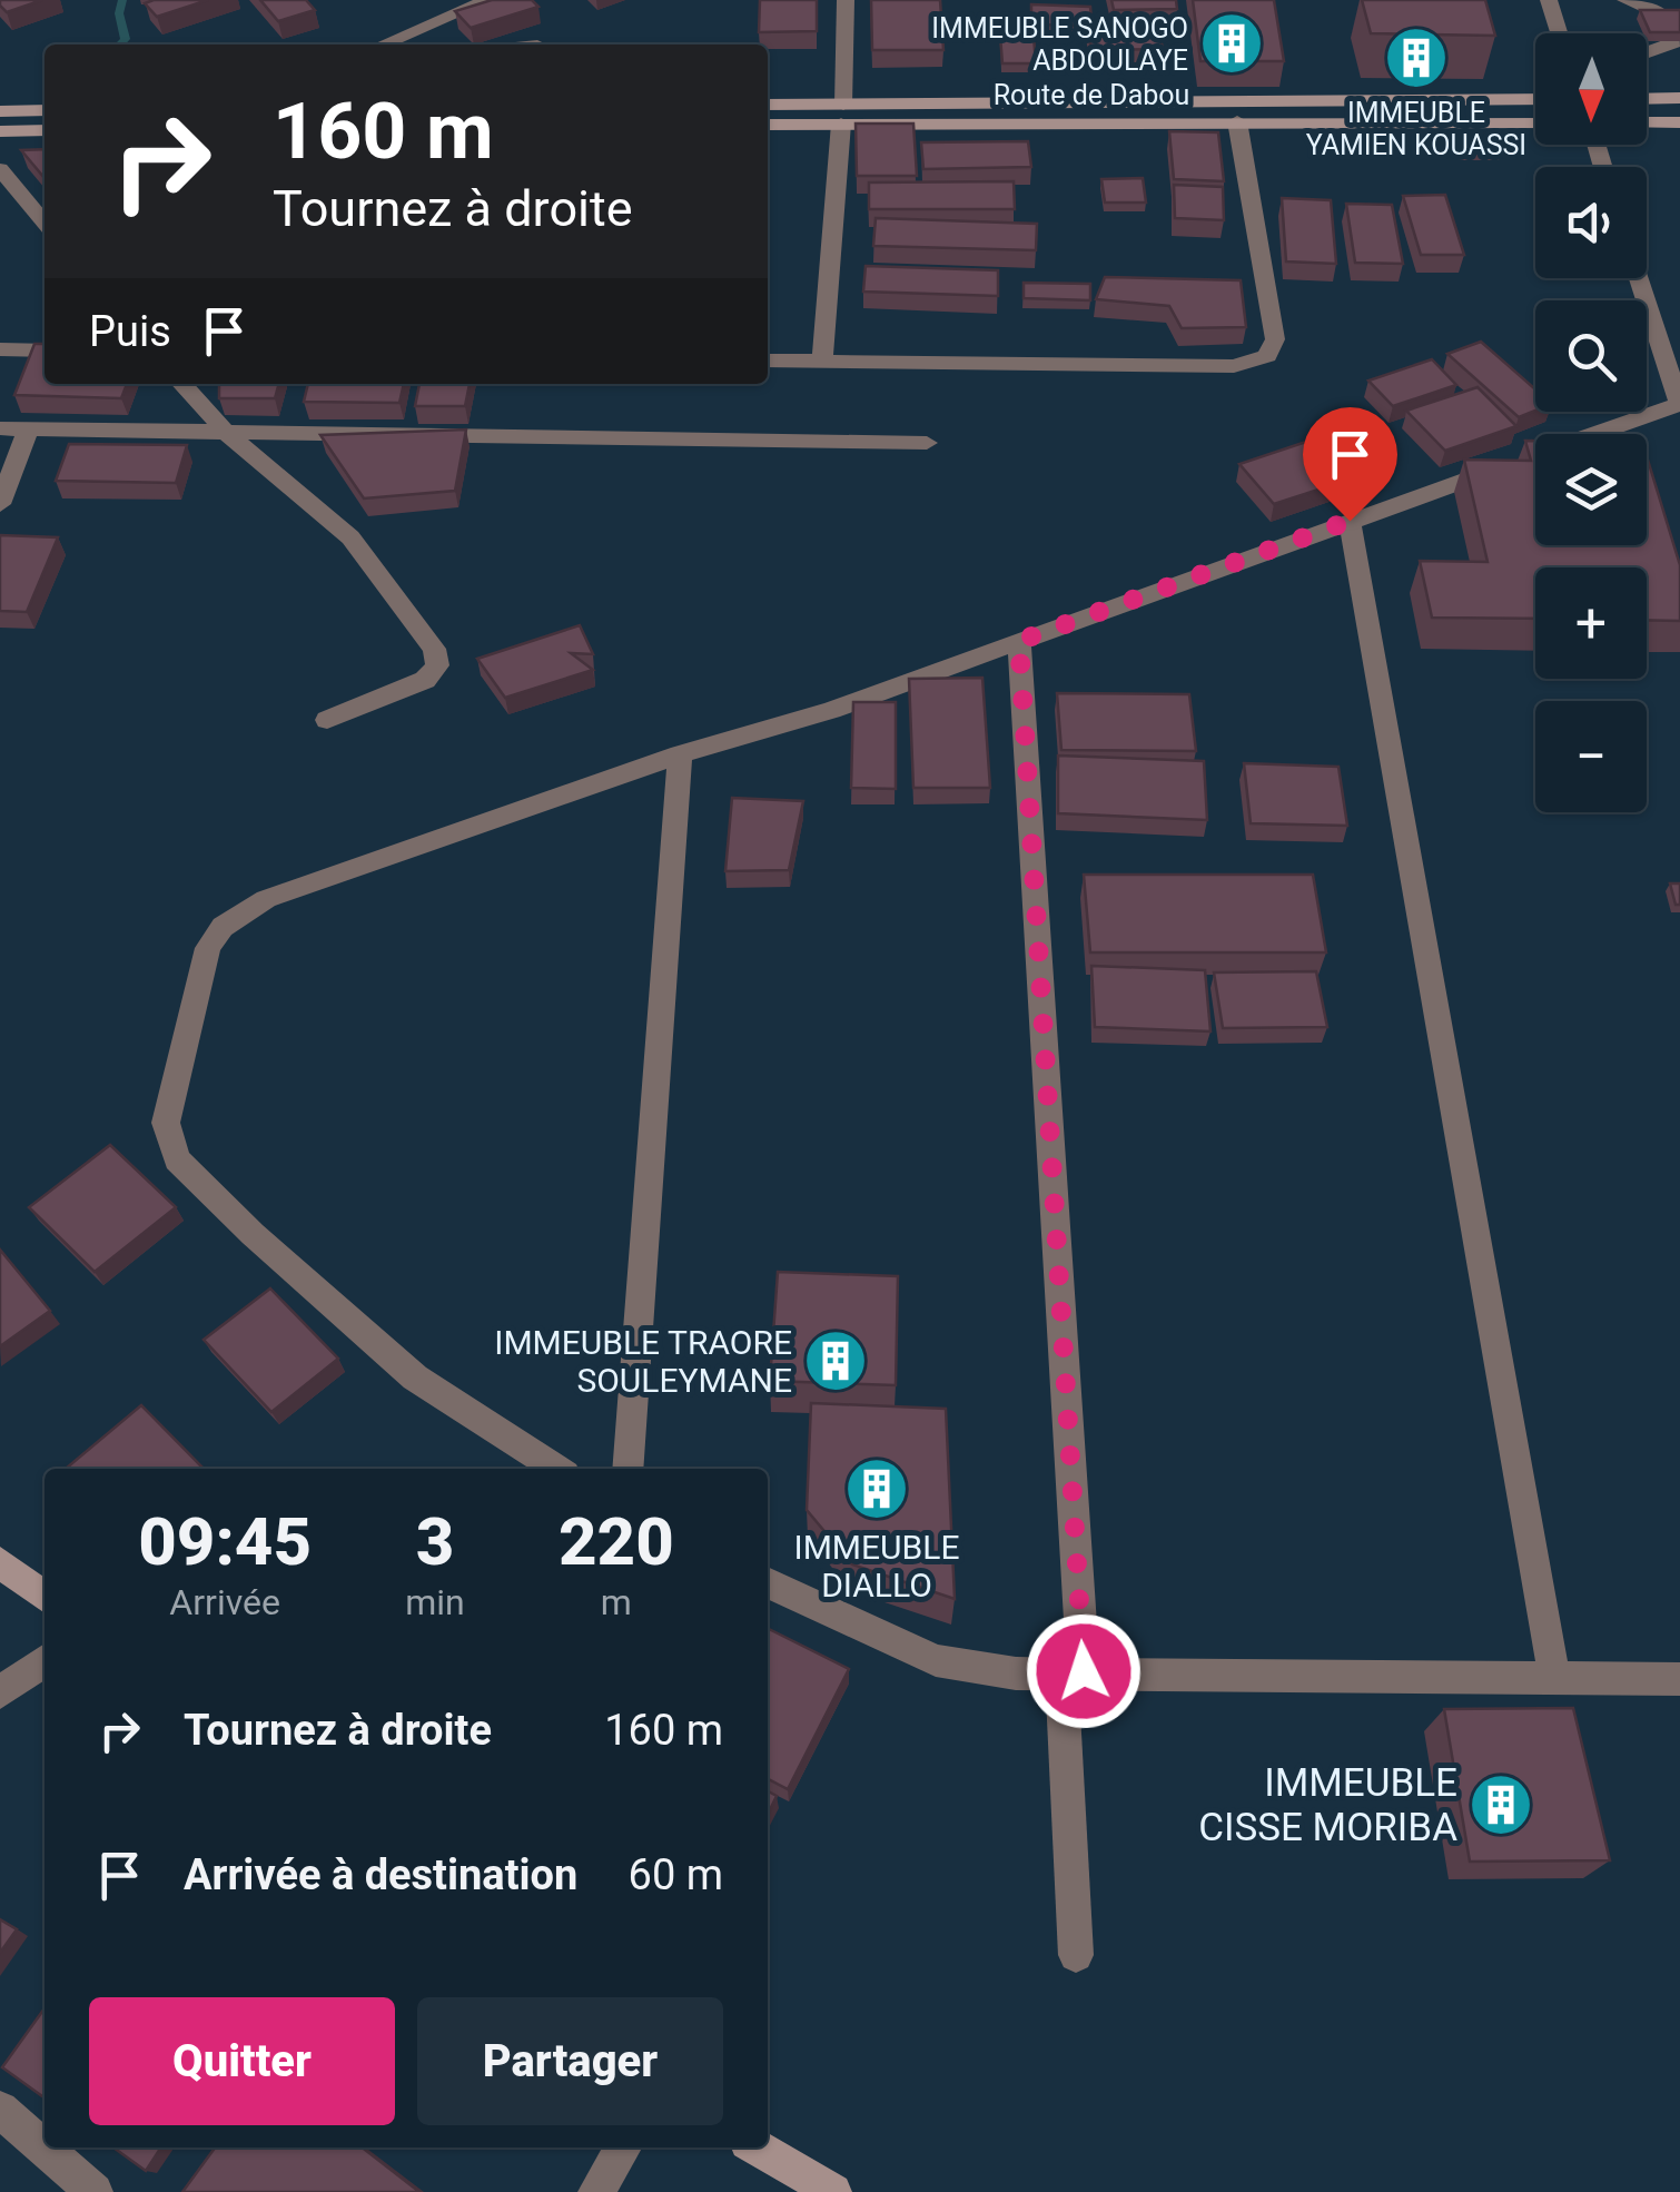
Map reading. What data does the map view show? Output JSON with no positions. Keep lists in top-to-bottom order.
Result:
{
  "streets": {
    "street": ["Route de Dabou"]
  },
  "places": {
    "building": [
      "IMMEUBLE SANOGO ABDOULAYE",
      "IMMEUBLE YAMIEN KOUASSI",
      "IMMEUBLE TRAORE SOULEYMANE",
      "IMMEUBLE DIALLO",
      "IMMEUBLE CISSE MORIBA"
    ]
  },
  "north": "bottom",
  "page": {
    "map_buttons": ["+", "−"],
    "turn": ["160 m", "Tournez à droite"],
    "then": "Puis",
    "eta": [
      "09:45",
      "Arrivée",
      "3",
      "min",
      "220",
      "m"
    ],
    "list": [
      {
        "name": "Tournez à droite",
        "value": "160 m"
      },
      {
        "name": "Arrivée à destination",
        "value": "60 m"
      }
    ],
    "buttons": ["Quitter", "Partager"]
  }
}
